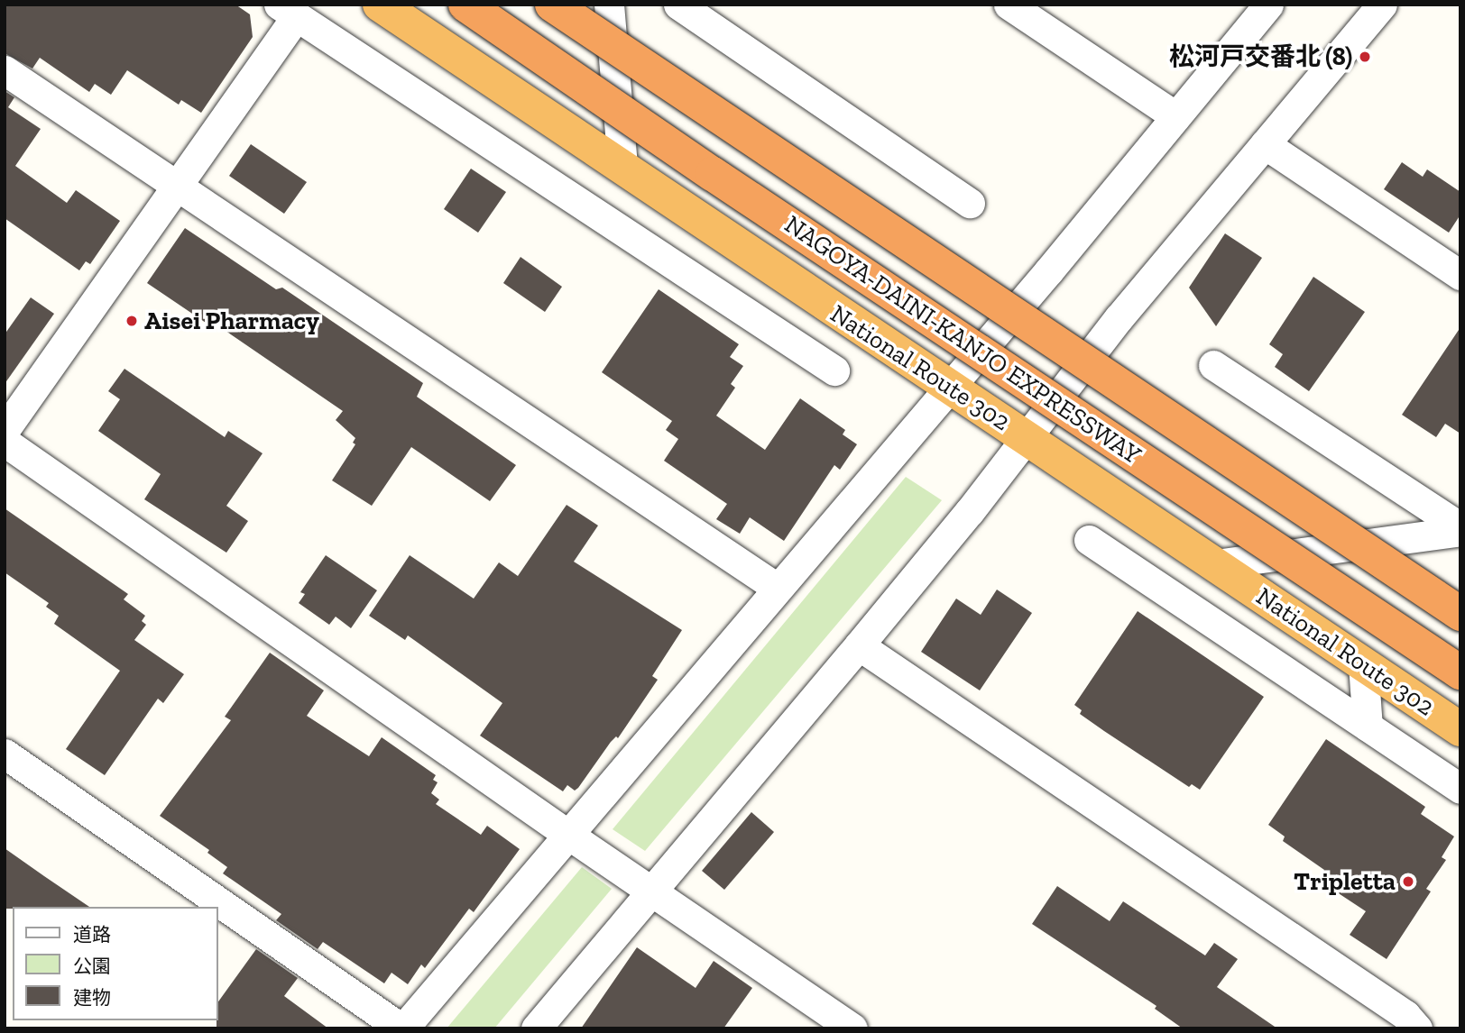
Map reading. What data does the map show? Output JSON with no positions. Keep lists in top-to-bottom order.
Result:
{
  "streets": {
    "highway": ["NAGOYA-DAINI-KANJO EXPRESSWAY", "National Route 302"]
  },
  "places": ["松河戸交番北 (8)", "Aisei Pharmacy", "Tripletta"],
  "legend": ["道路", "公園", "建物"]
}
